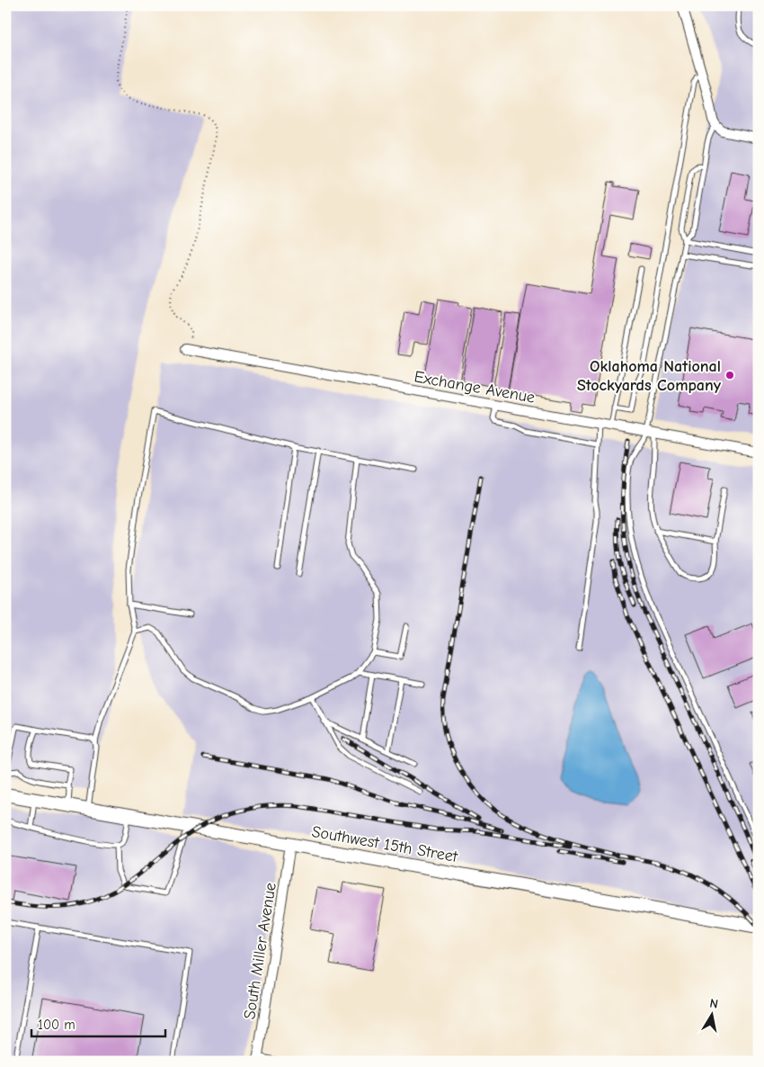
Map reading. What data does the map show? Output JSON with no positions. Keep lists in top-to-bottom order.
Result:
{
  "streets": {
    "main road": ["Southwest 15th Street"],
    "street": ["Exchange Avenue", "South Miller Avenue"]
  },
  "crossings": [
    ["Southwest 15th Street", "South Miller Avenue"]
  ],
  "places": ["Oklahoma National Stockyards Company"],
  "scale_bar": "100 m",
  "north": "top"
}
